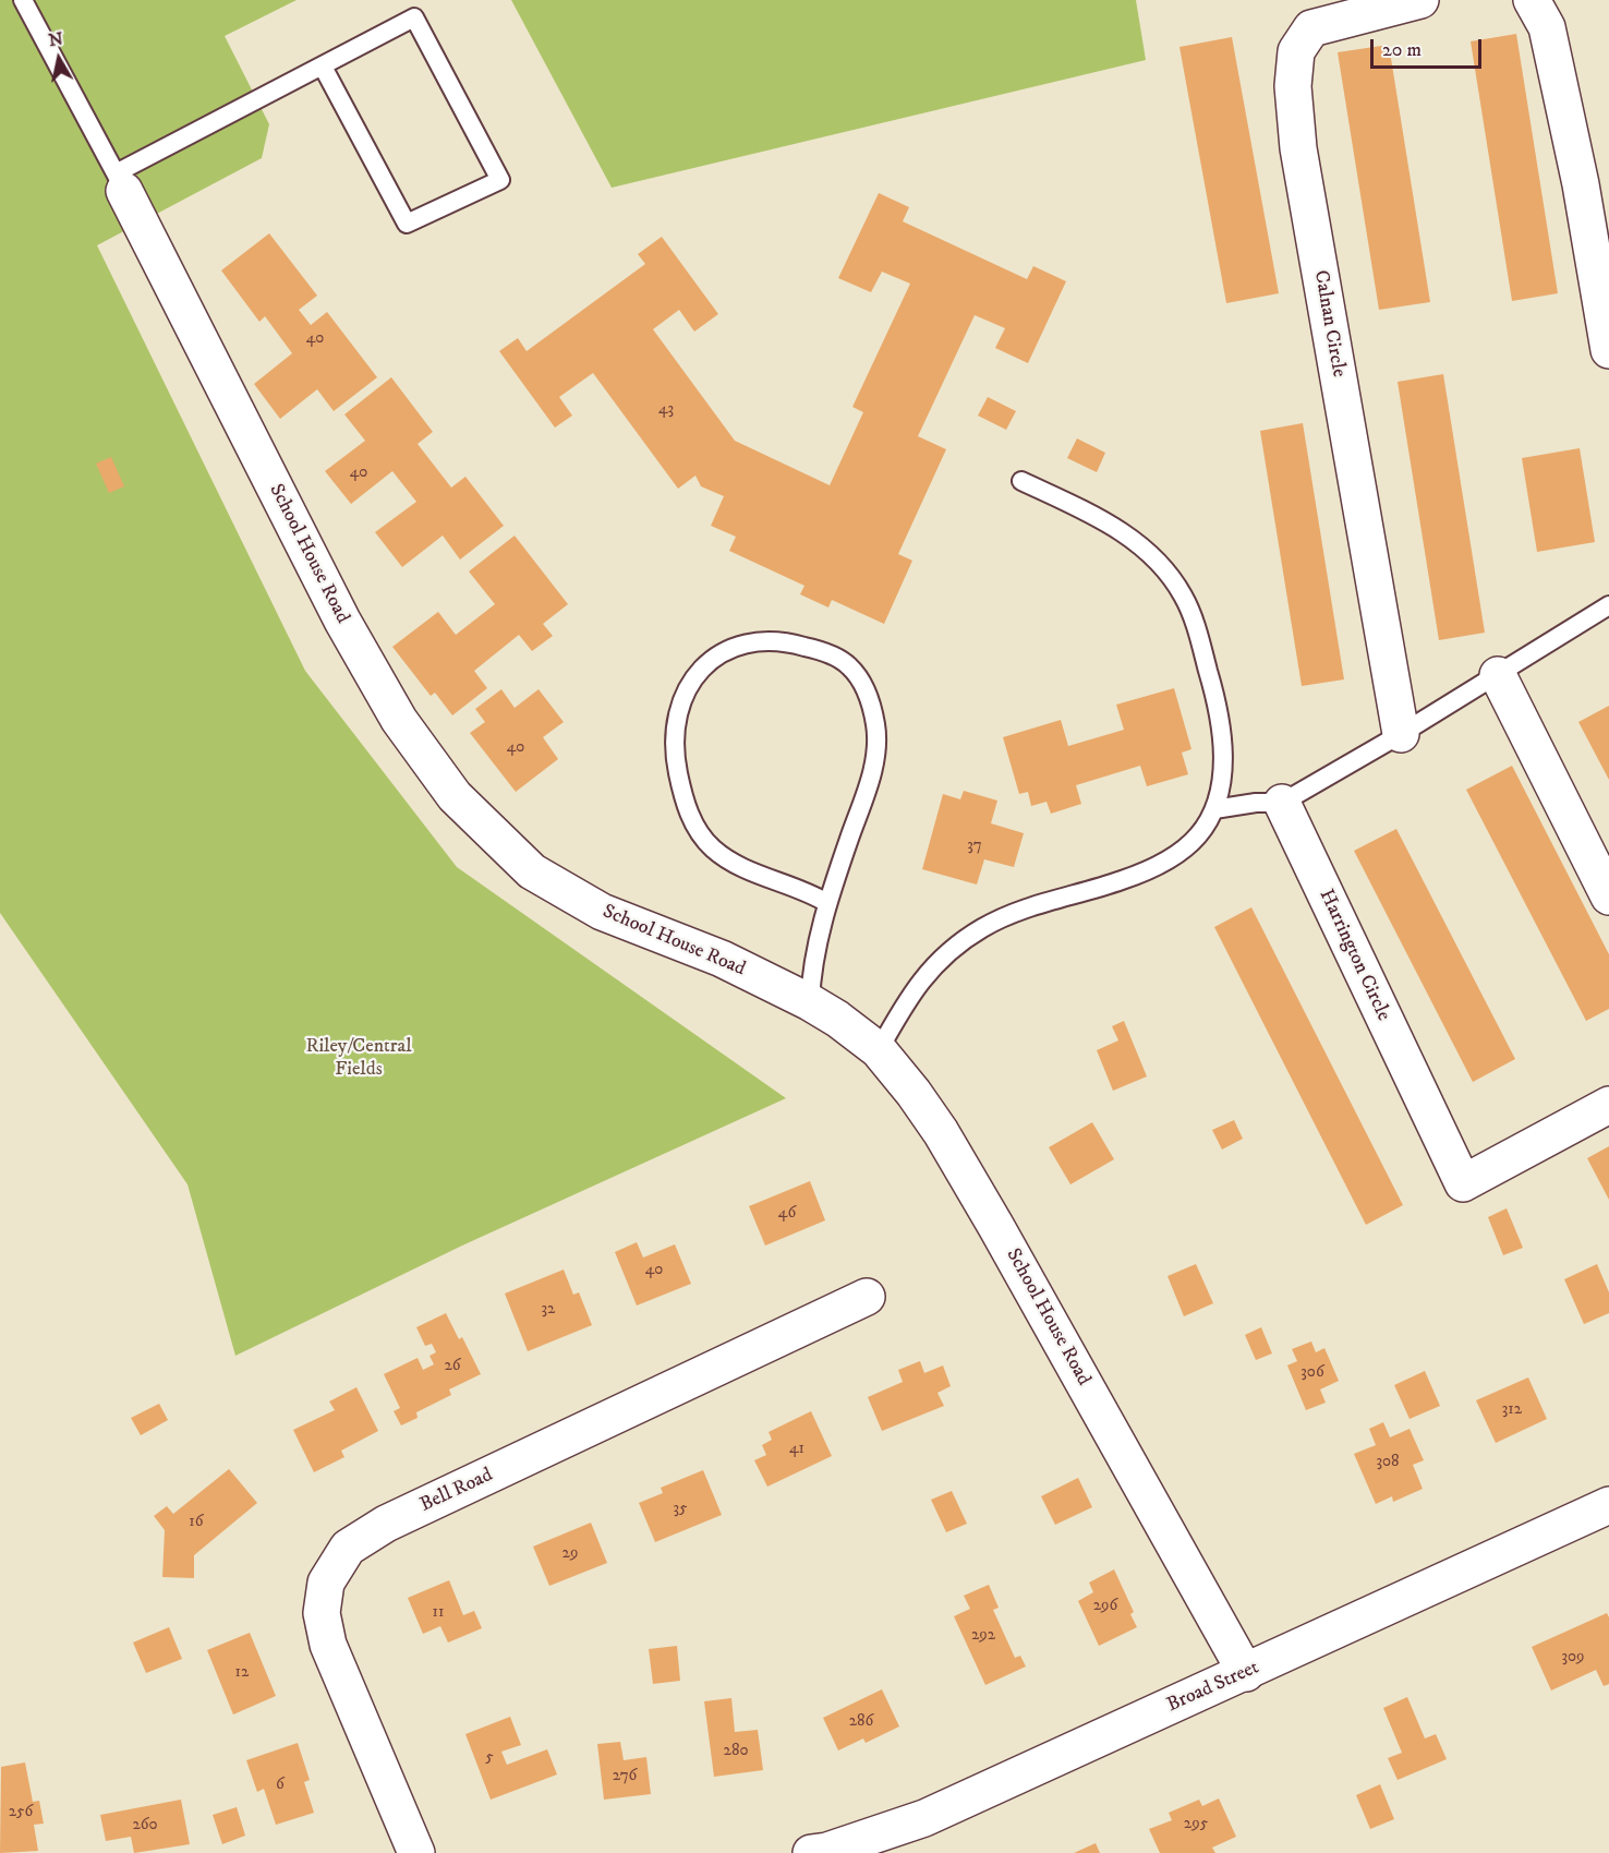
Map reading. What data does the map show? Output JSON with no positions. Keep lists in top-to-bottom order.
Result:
{
  "streets": {
    "street": [
      "Calnan Circle",
      "School House Road",
      "Harrington Circle",
      "Bell Road",
      "Broad Street"
    ]
  },
  "crossings": [
    ["School House Road", "Broad Street"]
  ],
  "parks": ["Riley/Central Fields"],
  "house_numbers": [
    "40",
    "43",
    "40",
    "40",
    "37",
    "46",
    "40",
    "32",
    "26",
    "306",
    "312",
    "41",
    "308",
    "35",
    "16",
    "29",
    "296",
    "11",
    "292",
    "309",
    "12",
    "286",
    "280",
    "5",
    "276",
    "6",
    "256",
    "295",
    "260"
  ],
  "scale_bar": "20 m",
  "north": "top"
}
